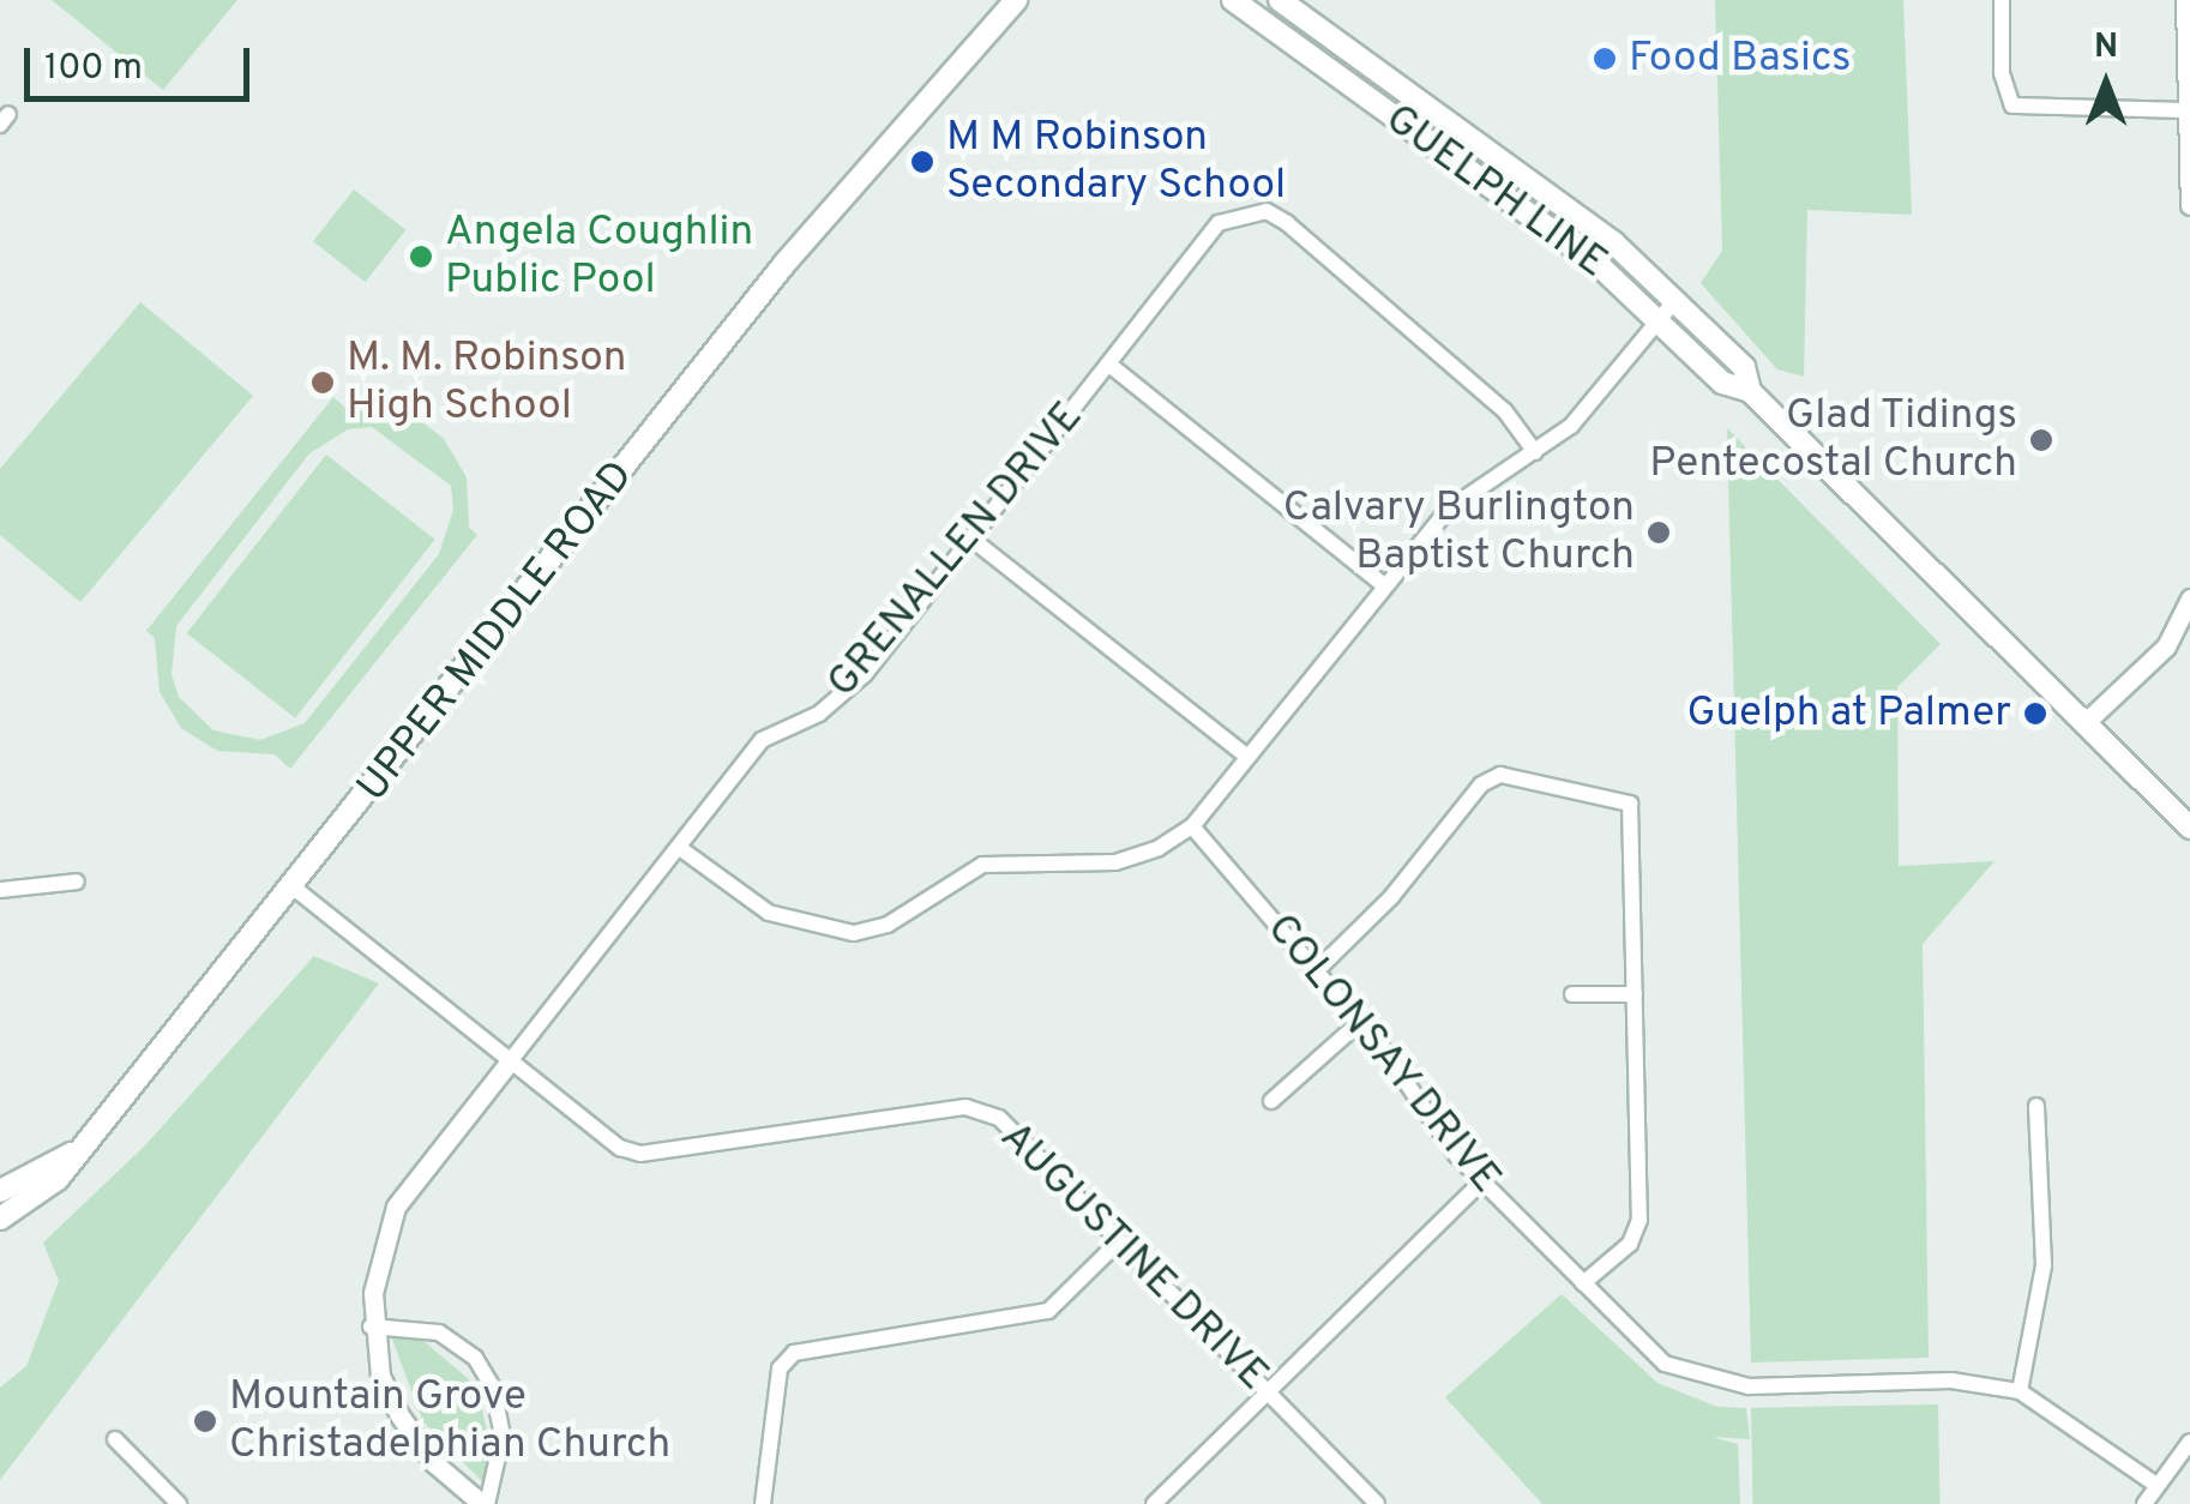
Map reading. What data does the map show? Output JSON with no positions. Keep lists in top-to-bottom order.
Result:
{
  "streets": {
    "main road": ["GUELPH LINE", "UPPER MIDDLE ROAD"],
    "street": ["GRENALLEN DRIVE", "COLONSAY DRIVE", "AUGUSTINE DRIVE"]
  },
  "crossings": [
    ["GRENALLEN DRIVE", "AUGUSTINE DRIVE"],
    ["UPPER MIDDLE ROAD", "AUGUSTINE DRIVE"]
  ],
  "places": [
    "Food Basics",
    "M M Robinson Secondary School",
    "Angela Coughlin Public Pool",
    "M. M. Robinson High School",
    "Glad Tidings Pentecostal Church",
    "Calvary Burlington Baptist Church",
    "Guelph at Palmer",
    "Mountain Grove Christadelphian Church"
  ],
  "scale_bar": "100 m",
  "north": "top"
}
